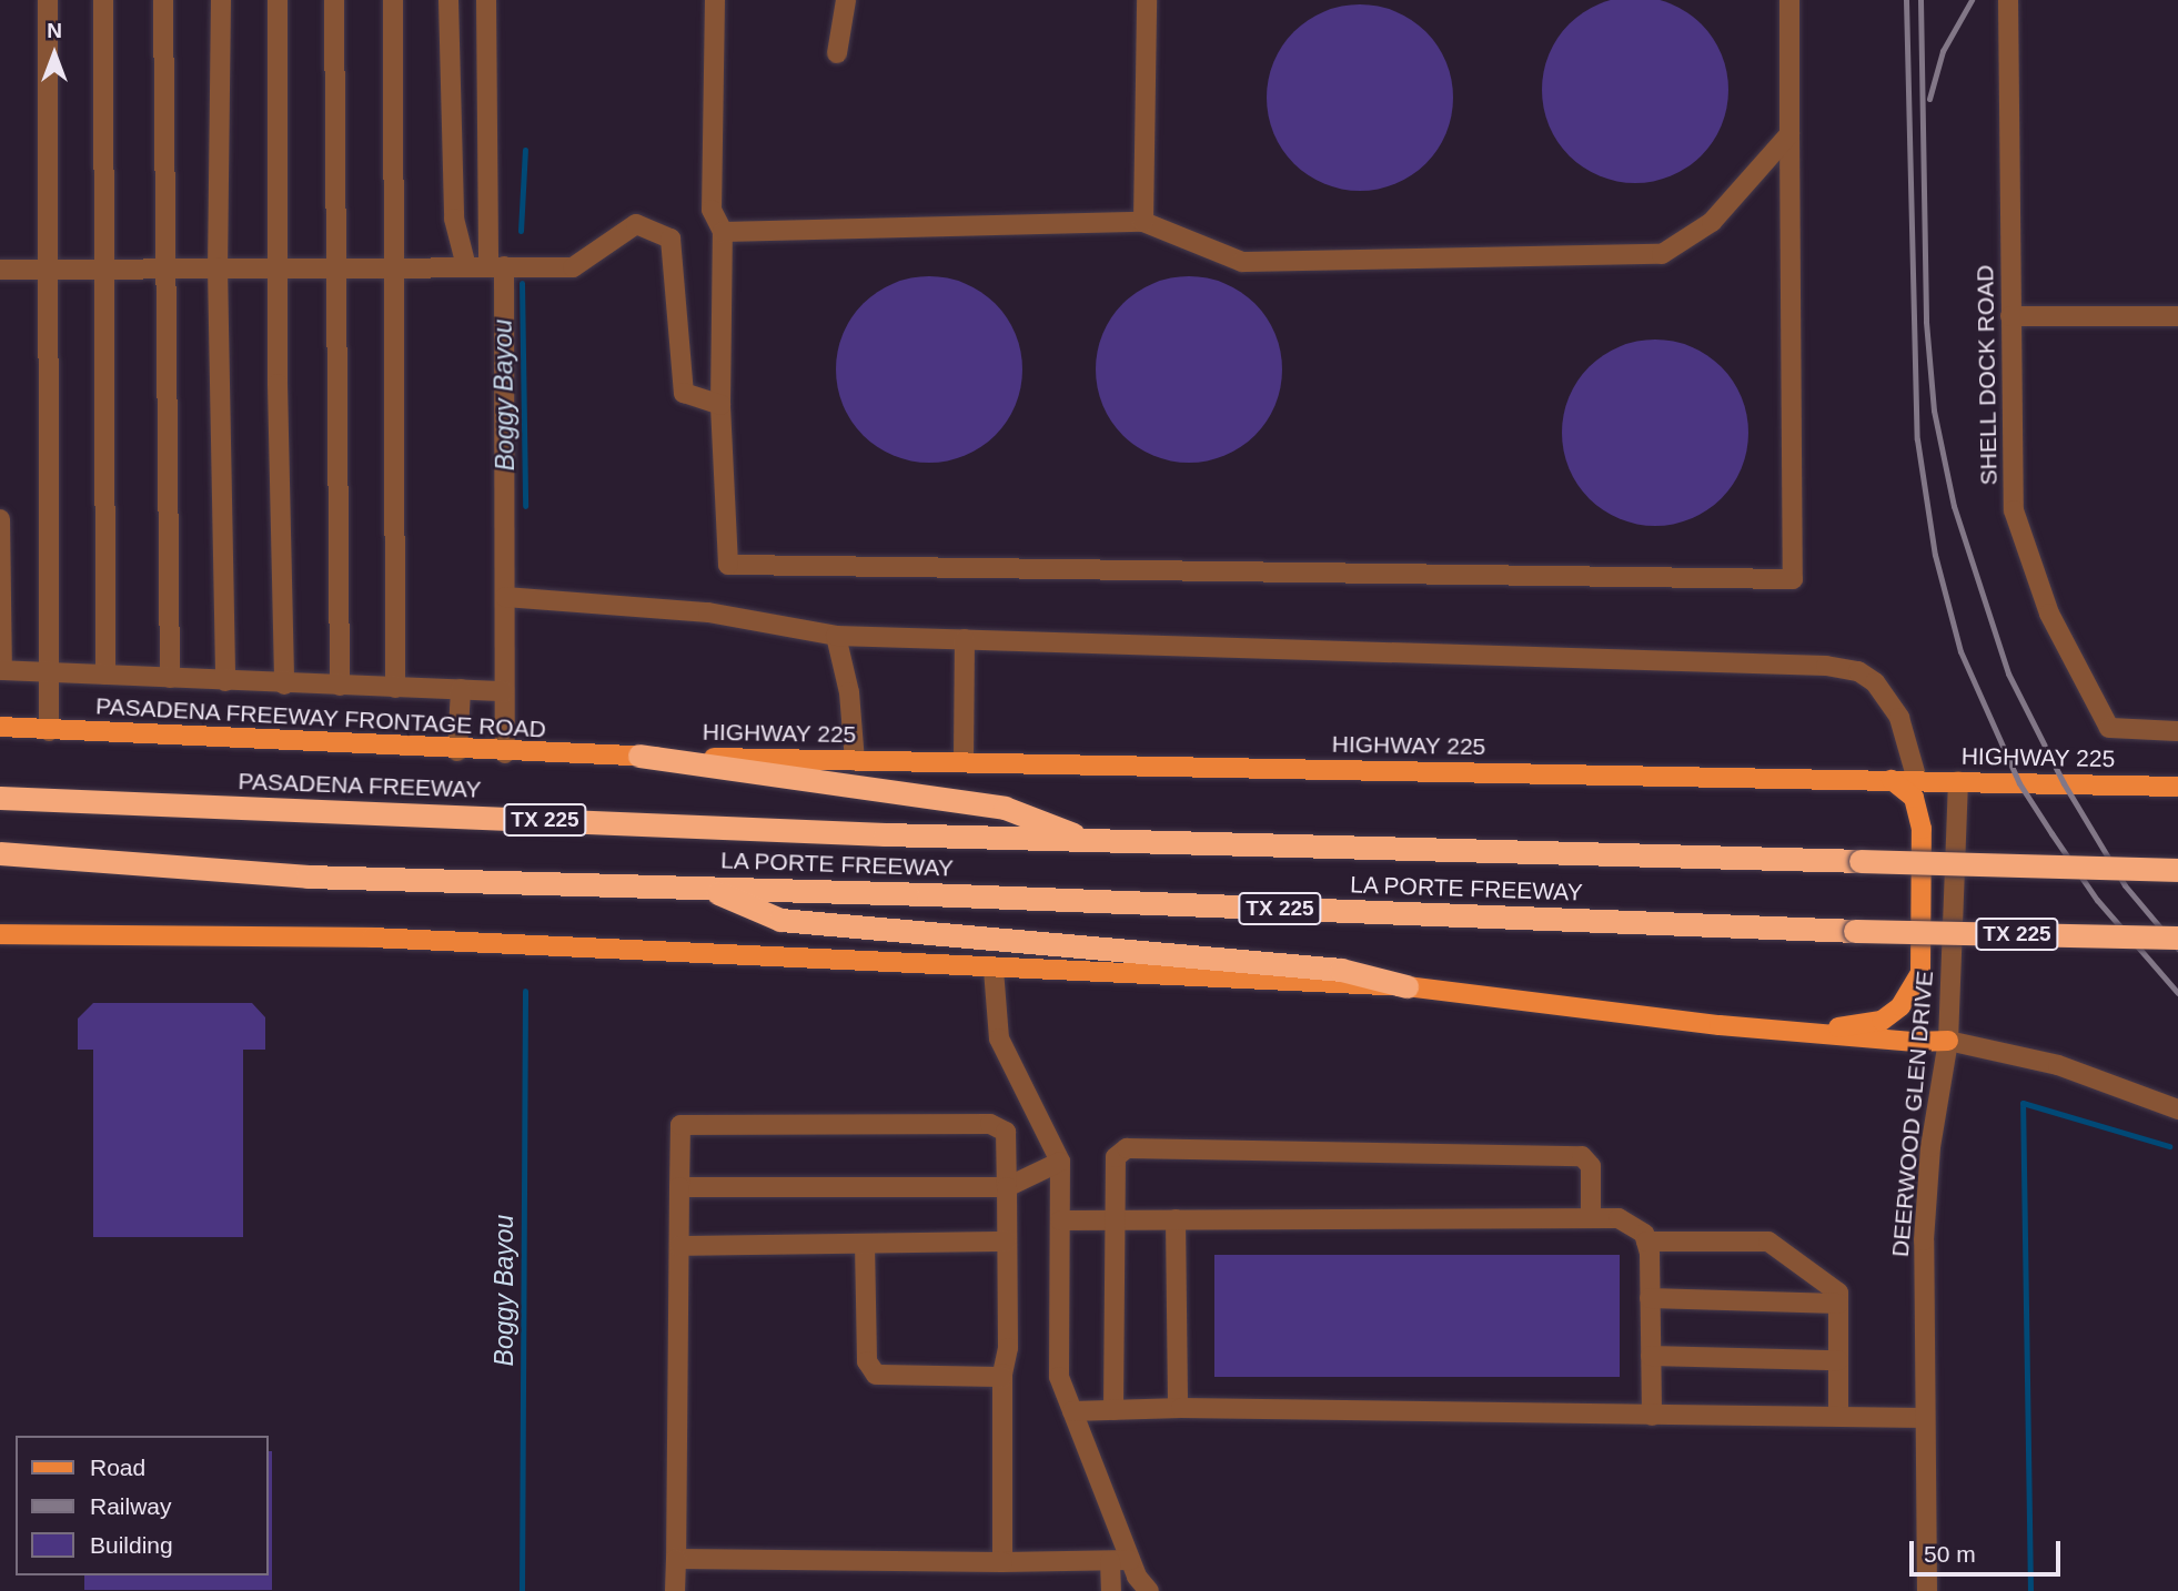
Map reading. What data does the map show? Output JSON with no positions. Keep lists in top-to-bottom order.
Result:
{
  "streets": {
    "highway": ["PASADENA FREEWAY", "TX 225", "LA PORTE FREEWAY"],
    "main road": ["PASADENA FREEWAY FRONTAGE ROAD", "HIGHWAY 225"],
    "street": ["SHELL DOCK ROAD", "DEERWOOD GLEN DRIVE"]
  },
  "crossings": [
    ["PASADENA FREEWAY FRONTAGE ROAD", "HIGHWAY 225"],
    ["HIGHWAY 225", "DEERWOOD GLEN DRIVE"],
    ["PASADENA FREEWAY", "LA PORTE FREEWAY"],
    ["TX 225", "LA PORTE FREEWAY"]
  ],
  "water": ["Boggy Bayou"],
  "legend": ["Road", "Railway", "Building"],
  "scale_bar": "50 m",
  "north": "top"
}
